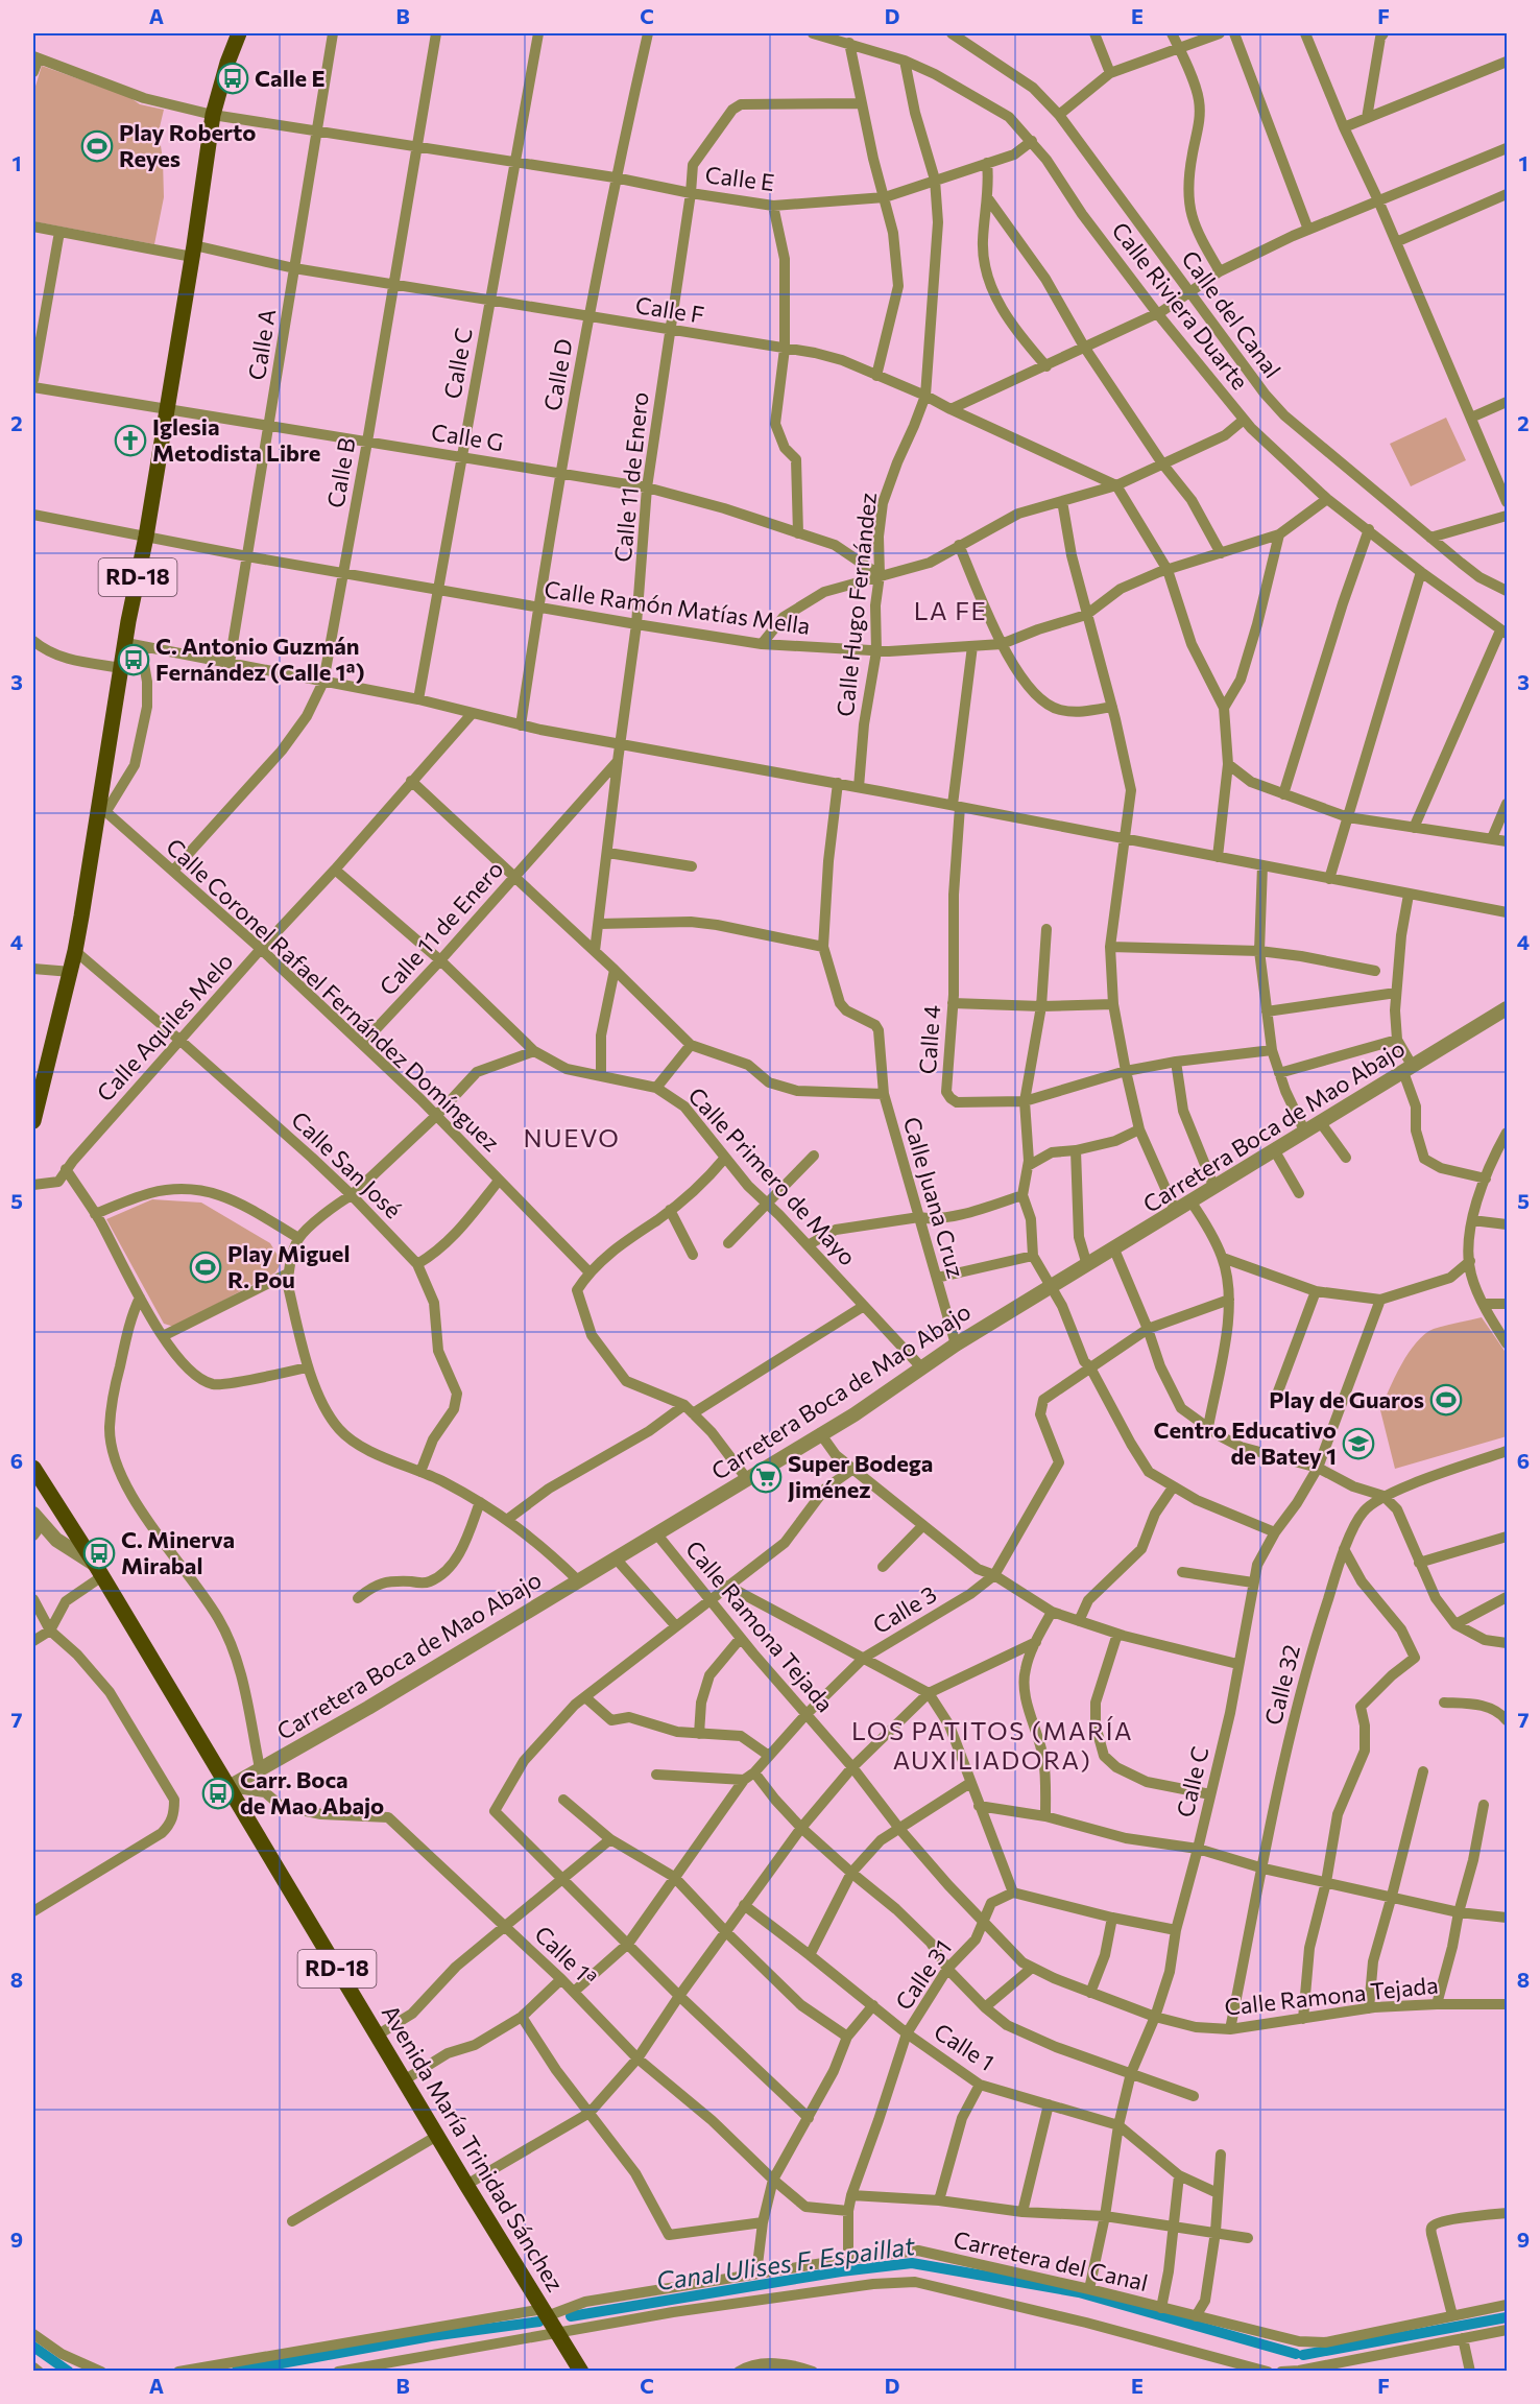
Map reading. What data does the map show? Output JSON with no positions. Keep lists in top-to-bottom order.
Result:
{
  "streets": {
    "main road": ["RD-18", "Avenida María Trinidad Sánchez"],
    "street": [
      "Calle E",
      "Calle Riviera Duarte",
      "Calle F",
      "Calle del Canal",
      "Calle A",
      "Calle C",
      "Calle D",
      "Calle G",
      "Calle B",
      "Calle 11 de Enero",
      "Calle Hugo Fernández",
      "Calle Ramón Matías Mella",
      "Calle Coronel Rafael Fernández Domínguez",
      "Calle Aquiles Melo",
      "Calle 4",
      "Carretera Boca de Mao Abajo",
      "Calle San José",
      "Calle Primero de Mayo",
      "Calle Juana Cruz",
      "Calle 3",
      "Calle Ramona Tejada",
      "Calle 32",
      "Calle 1ª",
      "Calle 31",
      "Calle 1",
      "Carretera del Canal"
    ]
  },
  "crossings": [
    ["Calle E", "Calle Riviera Duarte"],
    ["Calle E", "Calle A"],
    ["Calle E", "Calle C"],
    ["Calle E", "Calle D"],
    ["Calle E", "Calle B"],
    ["Calle E", "Calle 11 de Enero"],
    ["Calle E", "RD-18"],
    ["Calle E", "Calle Hugo Fernández"],
    ["Calle Riviera Duarte", "Calle Hugo Fernández"],
    ["Calle Riviera Duarte", "Calle Ramón Matías Mella"],
    ["Calle F", "Calle A"],
    ["Calle F", "Calle C"],
    ["Calle F", "Calle D"],
    ["Calle F", "Calle B"],
    ["Calle F", "Calle 11 de Enero"],
    ["Calle F", "RD-18"],
    ["Calle F", "Calle Hugo Fernández"],
    ["Calle A", "Calle G"],
    ["Calle A", "Calle Ramón Matías Mella"],
    ["Calle C", "Calle G"],
    ["Calle C", "Calle Ramón Matías Mella"],
    ["Calle C", "Calle Ramona Tejada"],
    ["Calle C", "Calle 1"],
    ["Calle C", "Carretera del Canal"],
    ["Calle D", "Calle G"],
    ["Calle D", "Calle Ramón Matías Mella"],
    ["Calle G", "Calle B"],
    ["Calle G", "Calle 11 de Enero"],
    ["Calle G", "RD-18"],
    ["Calle G", "Calle Hugo Fernández"],
    ["Calle B", "Calle Ramón Matías Mella"],
    ["Calle B", "Calle Coronel Rafael Fernández Domínguez"],
    ["Calle 11 de Enero", "Calle Ramón Matías Mella"],
    ["Calle 11 de Enero", "Calle Coronel Rafael Fernández Domínguez"],
    ["Calle 11 de Enero", "Calle Primero de Mayo"],
    ["RD-18", "Calle Ramón Matías Mella"],
    ["RD-18", "Calle Coronel Rafael Fernández Domínguez"],
    ["RD-18", "Calle San José"],
    ["Calle Hugo Fernández", "Calle Ramón Matías Mella"],
    ["Calle Ramón Matías Mella", "Calle 4"],
    ["Calle Coronel Rafael Fernández Domínguez", "Calle Aquiles Melo"],
    ["Calle Aquiles Melo", "Calle San José"],
    ["Calle Aquiles Melo", "Calle Primero de Mayo"],
    ["Carretera Boca de Mao Abajo", "Calle Primero de Mayo"],
    ["Carretera Boca de Mao Abajo", "Calle Juana Cruz"],
    ["Carretera Boca de Mao Abajo", "Calle Ramona Tejada"],
    ["Carretera Boca de Mao Abajo", "Calle 1ª"],
    ["Carretera Boca de Mao Abajo", "Avenida María Trinidad Sánchez"],
    ["Calle 3", "Calle Ramona Tejada"],
    ["Calle 3", "Calle 1ª"],
    ["Calle Ramona Tejada", "Calle 32"],
    ["Calle Ramona Tejada", "Calle 31"],
    ["Calle 1ª", "Calle 31"],
    ["Calle 1ª", "Avenida María Trinidad Sánchez"],
    ["Calle 31", "Calle 1"],
    ["Calle 31", "Carretera del Canal"],
    ["Avenida María Trinidad Sánchez", "Carretera del Canal"]
  ],
  "districts": ["LA FE", "NUEVO", "LOS PATITOS (MARÍA AUXILIADORA)"],
  "water": ["Canal Ulises F. Espaillat"],
  "places": {
    "bus stop": [
      "Calle E",
      "C. Antonio Guzmán Fernández (Calle 1ª)",
      "C. Minerva Mirabal",
      "Carr. Boca de Mao Abajo"
    ],
    "sports": ["Play Roberto Reyes", "Play Miguel R. Pou", "Play de Guaros"],
    "church": ["Iglesia Metodista Libre"],
    "school or university": ["Centro Educativo de Batey 1"],
    "supermarket": ["Super Bodega Jiménez"]
  },
  "grid": {
    "columns": [
      "A",
      "B",
      "C",
      "D",
      "E",
      "F"
    ],
    "rows": [
      "1",
      "2",
      "3",
      "4",
      "5",
      "6",
      "7",
      "8",
      "9"
    ]
  }
}
